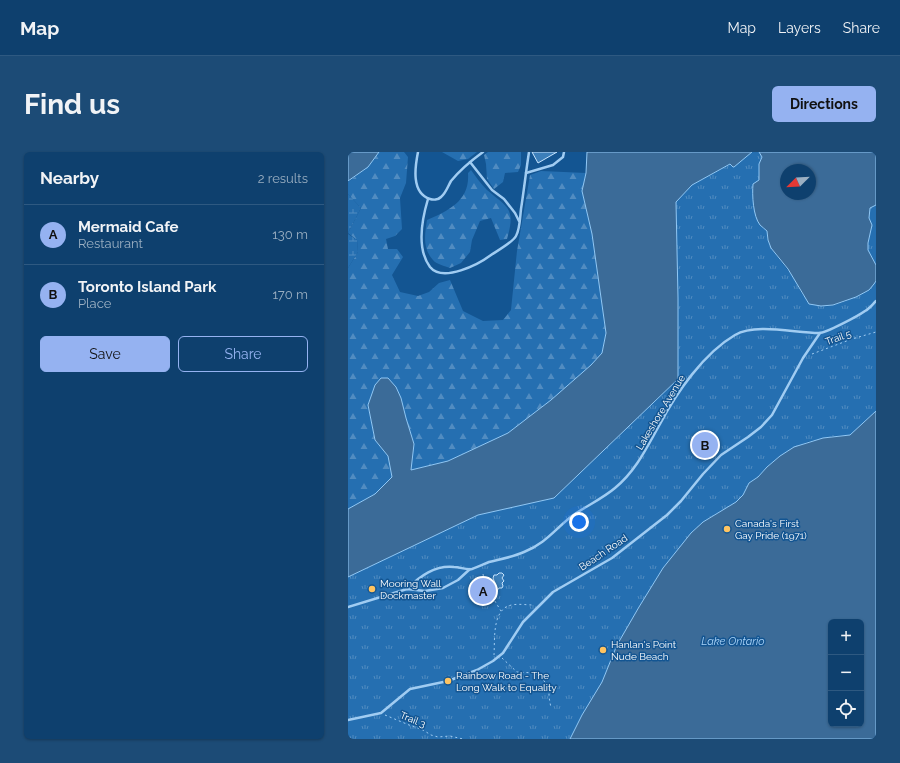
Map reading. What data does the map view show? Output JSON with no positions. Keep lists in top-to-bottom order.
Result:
{
  "streets": {
    "lane": ["Lakeshore Avenue", "Beach Road"],
    "path": ["Trail 5", "Trail 3"]
  },
  "crossings": [
    ["Trail 5", "Beach Road"],
    ["Lakeshore Avenue", "Beach Road"],
    ["Beach Road", "Trail 3"]
  ],
  "water": ["Lake Ontario"],
  "places": [
    "Canada's First Gay Pride (1971)",
    "Mooring Wall Dockmaster",
    "Hanlan's Point Nude Beach",
    "Rainbow Road - The Long Walk to Equality"
  ],
  "north": "bottom left",
  "page": {
    "header": "Map",
    "nav": ["Map", "Layers", "Share"],
    "buttons": [
      "Directions",
      ["Save", "Share"]
    ],
    "title": "Find us",
    "heading": ["Nearby", "2 results"],
    "list": [
      {
        "mark": "A",
        "name": "Mermaid Cafe",
        "note": "Restaurant",
        "value": "130 m"
      },
      {
        "mark": "B",
        "name": "Toronto Island Park",
        "note": "Place",
        "value": "170 m"
      }
    ],
    "pins": ["B", "A"],
    "map_buttons": ["+", "−"]
  }
}
